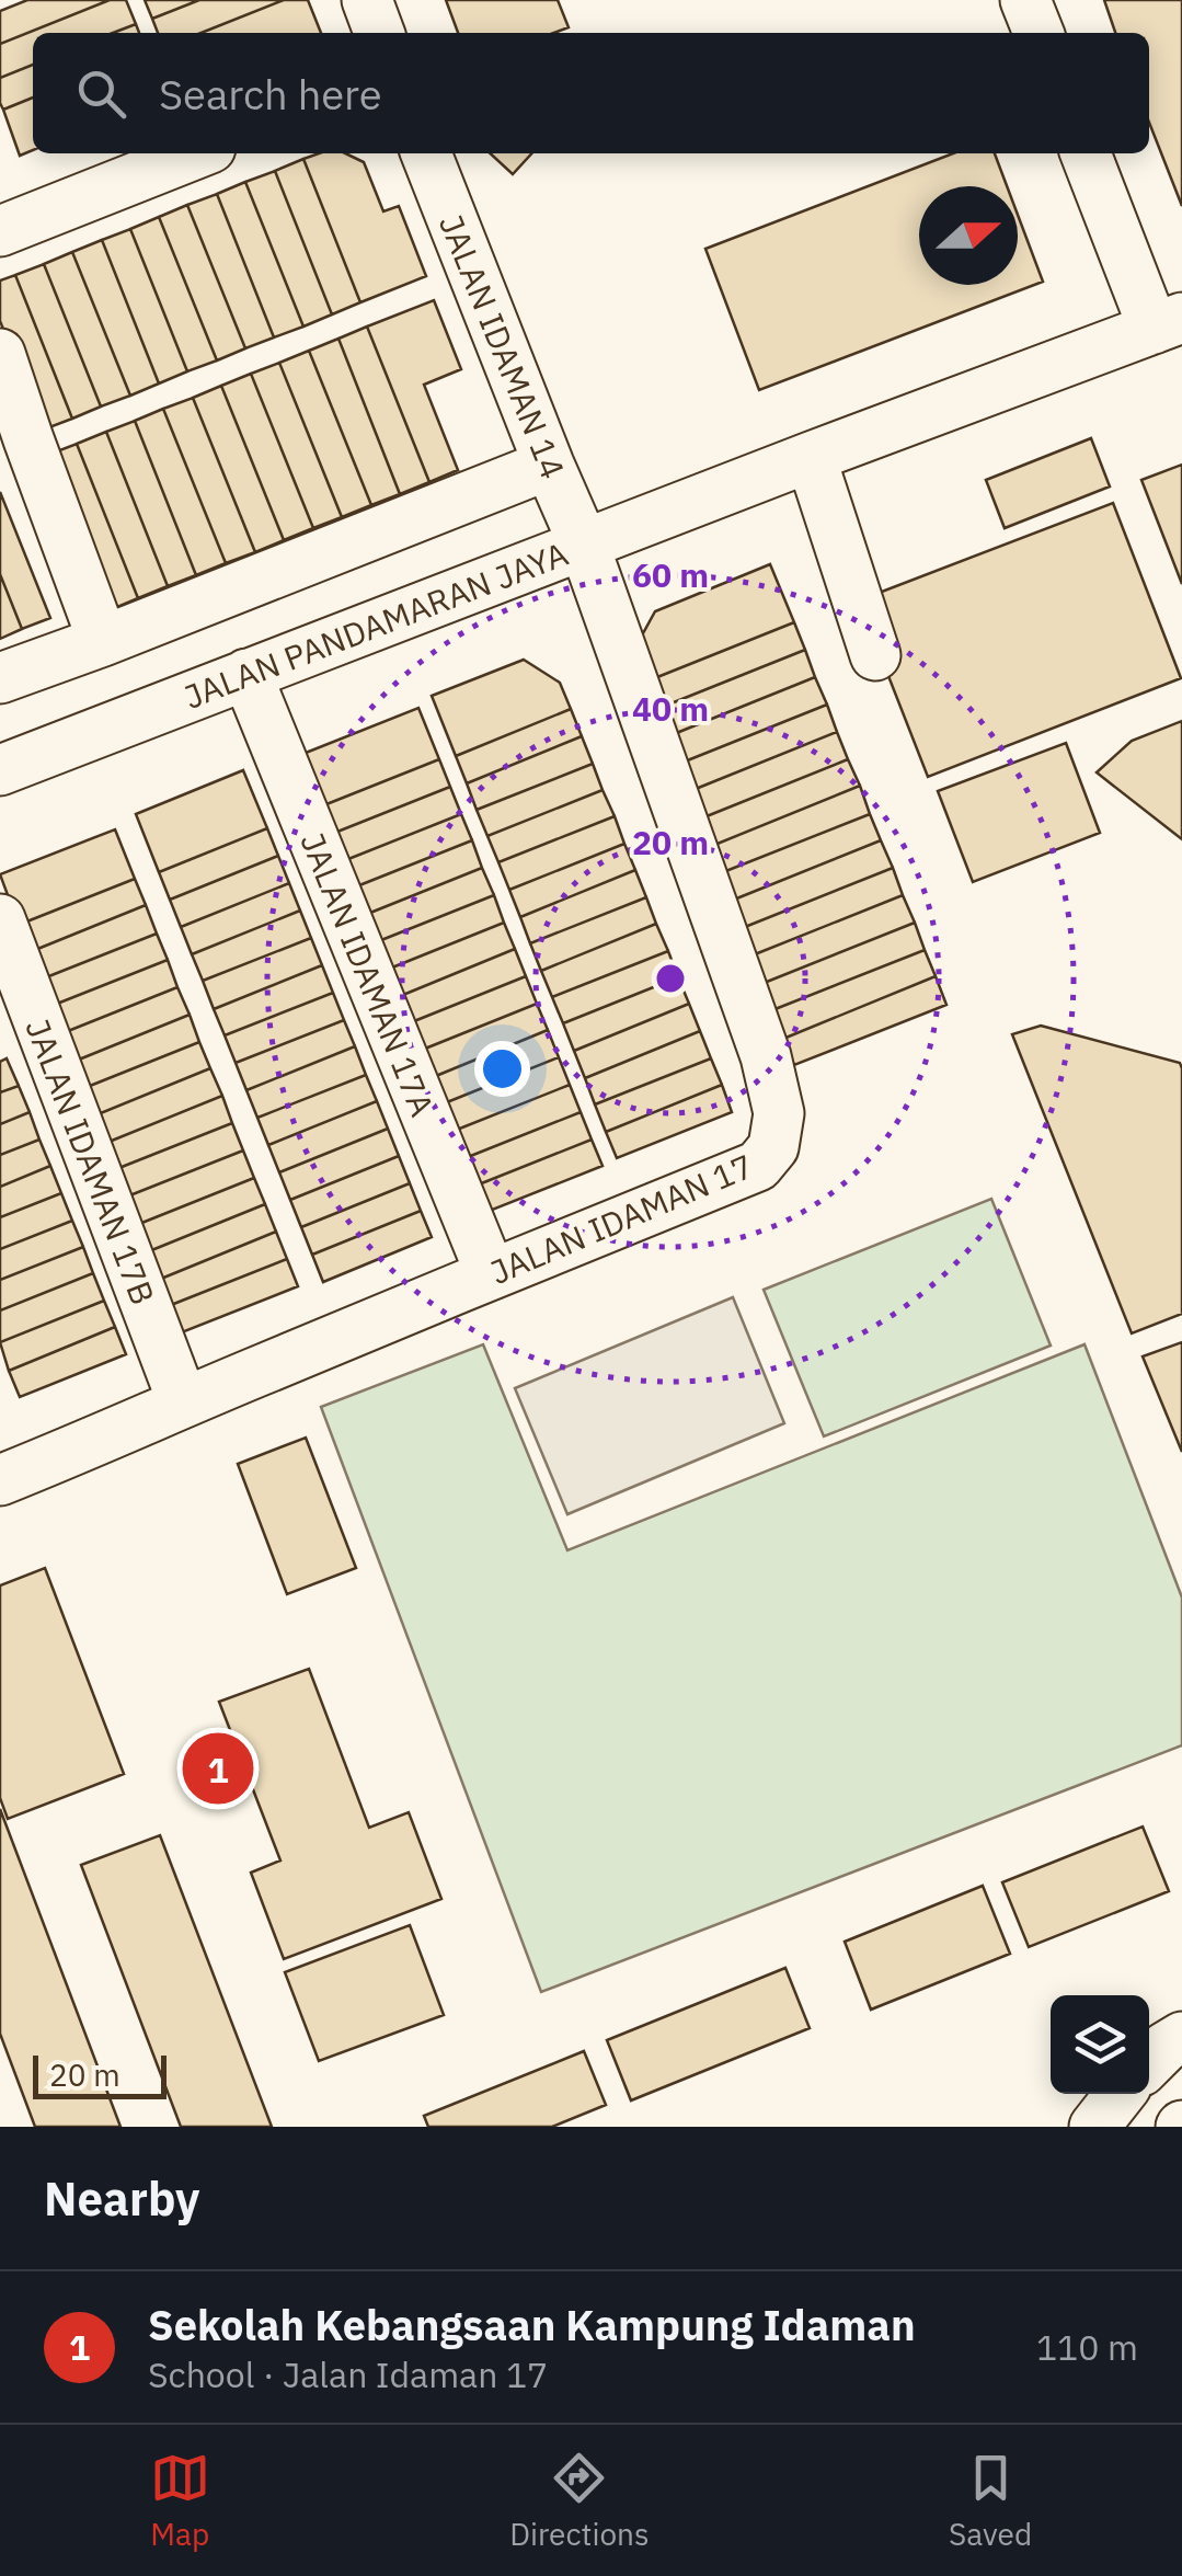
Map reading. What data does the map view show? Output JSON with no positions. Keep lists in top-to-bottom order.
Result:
{
  "streets": {
    "street": [
      "JALAN IDAMAN 14",
      "JALAN PANDAMARAN JAYA",
      "JALAN IDAMAN 17A",
      "JALAN IDAMAN 17B",
      "JALAN IDAMAN 17"
    ]
  },
  "crossings": [
    ["JALAN IDAMAN 14", "JALAN PANDAMARAN JAYA"],
    ["JALAN IDAMAN 14", "JALAN IDAMAN 17"],
    ["JALAN PANDAMARAN JAYA", "JALAN IDAMAN 17A"],
    ["JALAN PANDAMARAN JAYA", "JALAN IDAMAN 17"],
    ["JALAN IDAMAN 17A", "JALAN IDAMAN 17"],
    ["JALAN IDAMAN 17B", "JALAN IDAMAN 17"]
  ],
  "scale_bar": "20 m",
  "north": "right",
  "page": {
    "search": "Search here",
    "pins": "1",
    "scale": "20 m",
    "heading": "Nearby",
    "list": [
      {
        "mark": "1",
        "name": "Sekolah Kebangsaan Kampung Idaman",
        "note": "School · Jalan Idaman 17",
        "value": "110 m"
      }
    ],
    "nav": ["Map", "Directions", "Saved"]
  },
  "rings": ["60 m", "40 m", "20 m"]
}
